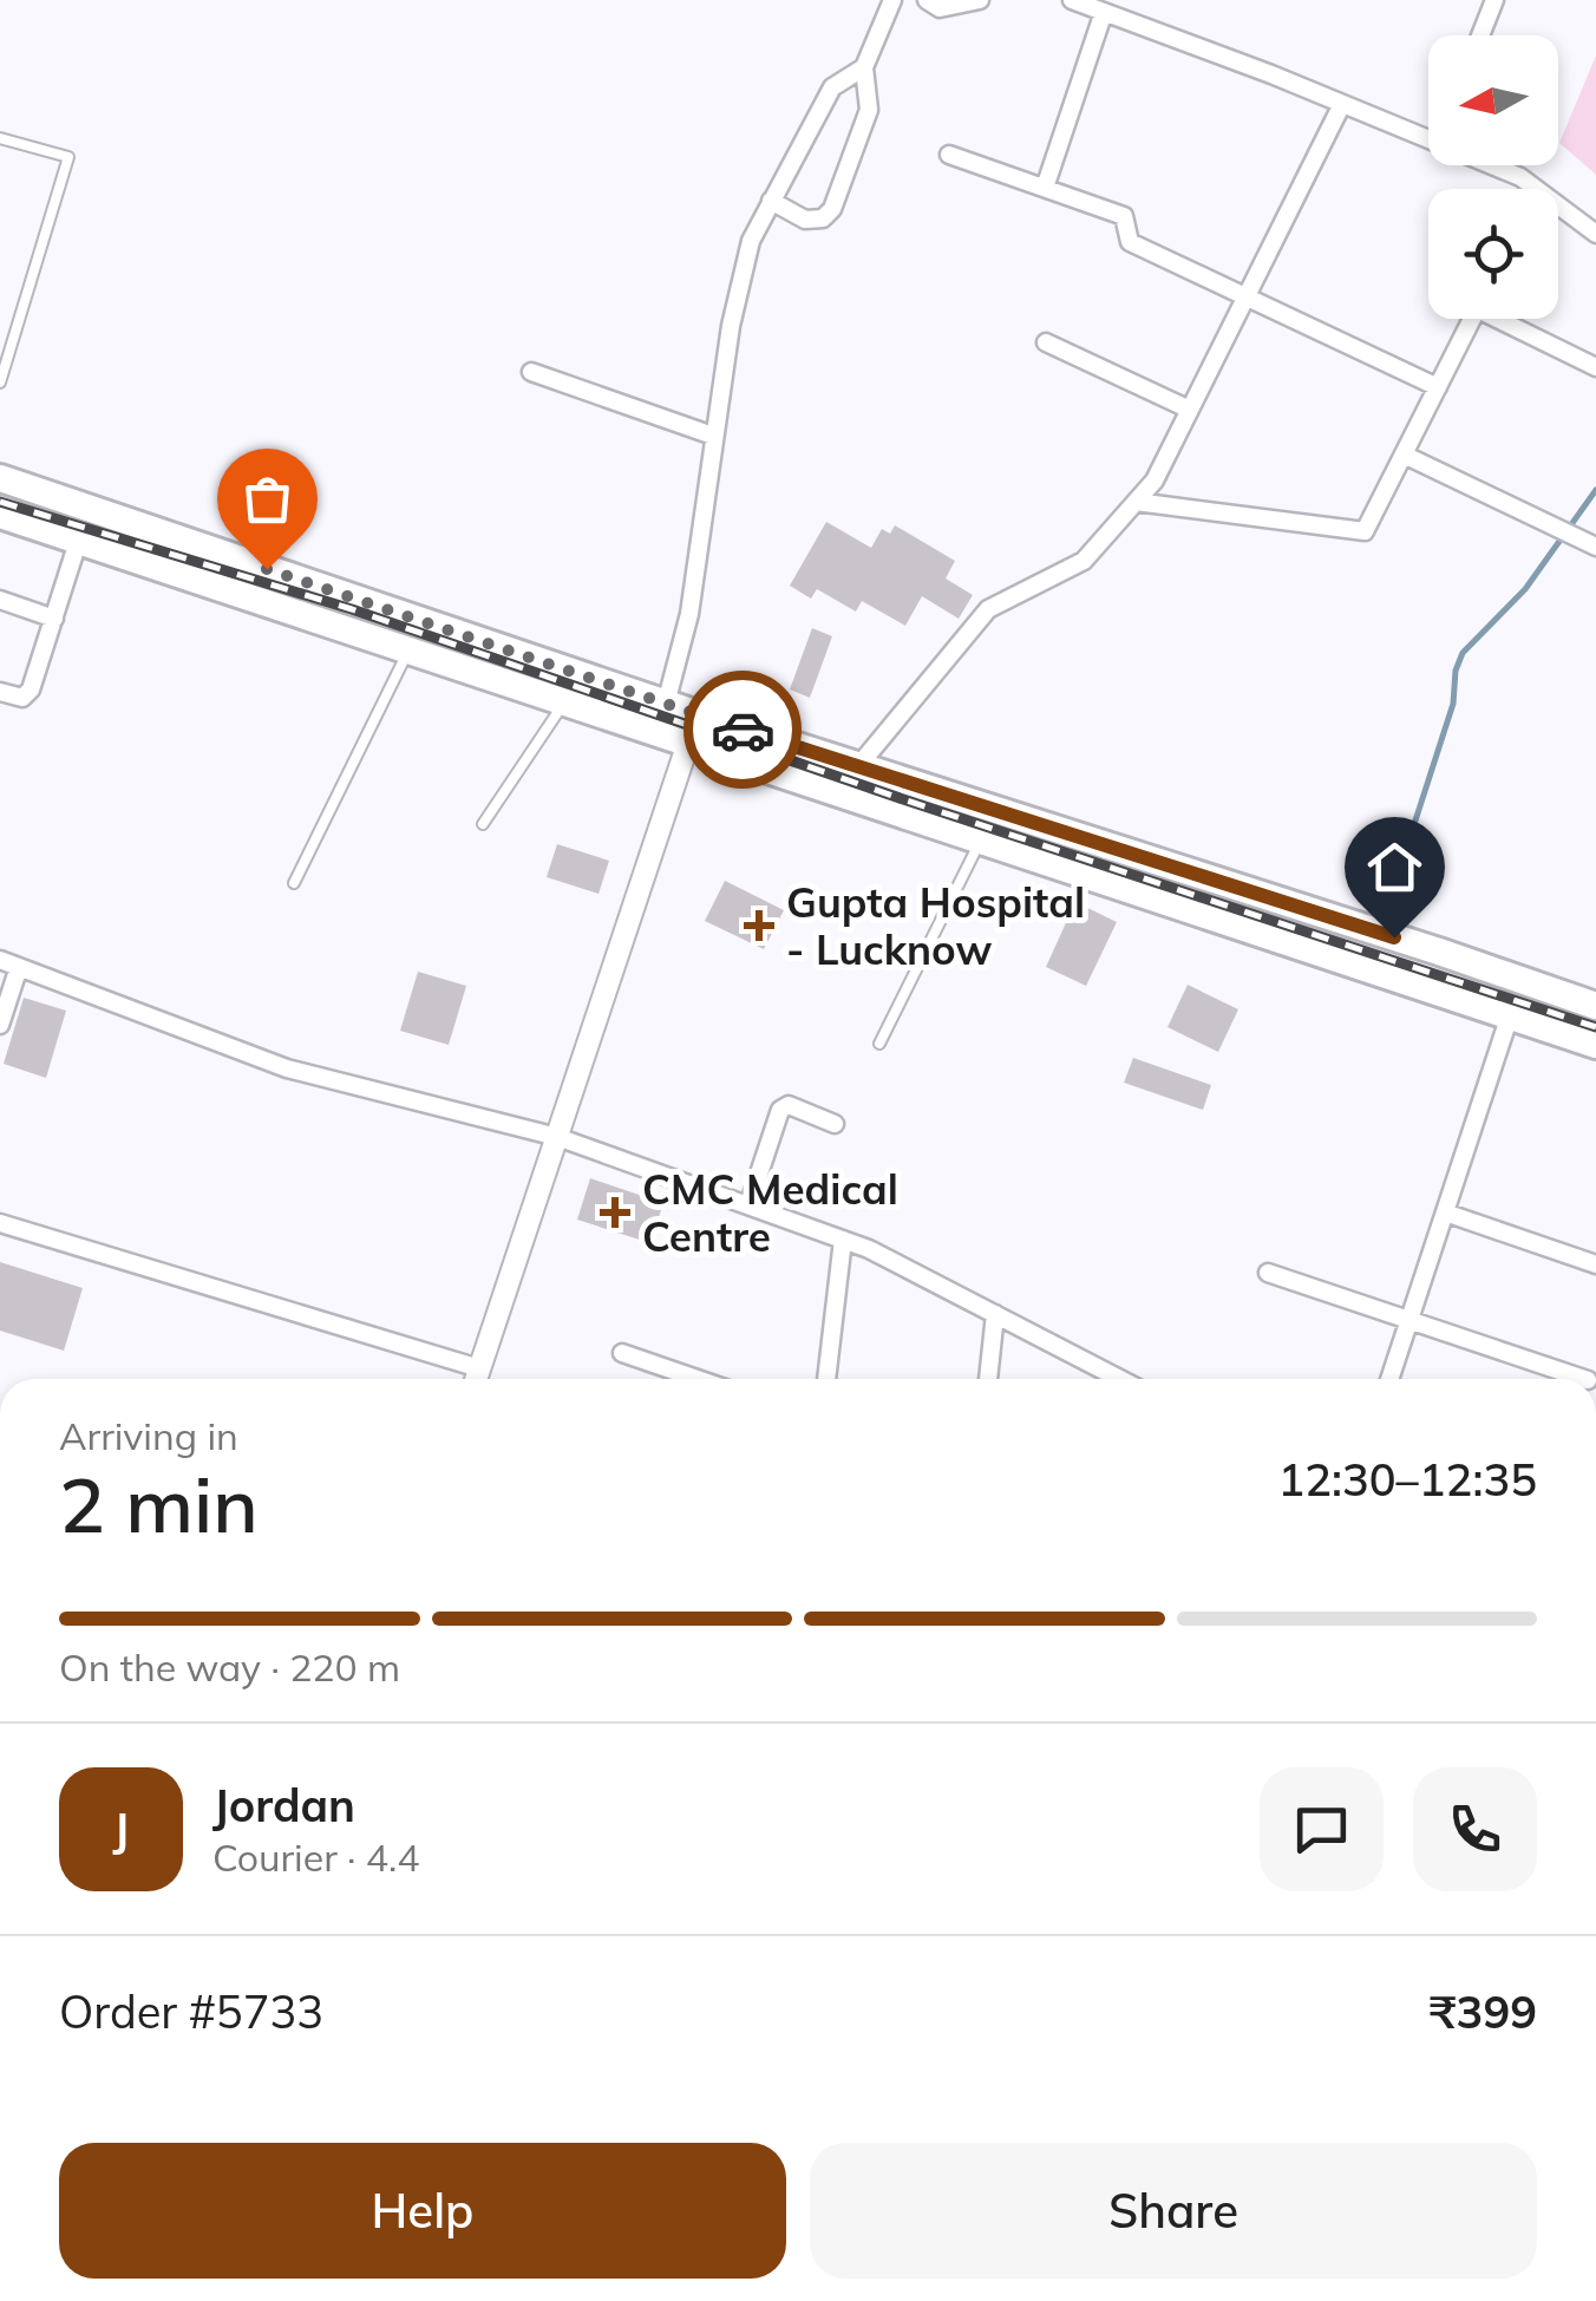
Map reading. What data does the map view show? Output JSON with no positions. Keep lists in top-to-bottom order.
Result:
{
  "places": {
    "health": ["Gupta Hospital - Lucknow", "CMC Medical Centre"]
  },
  "north": "left",
  "page": {
    "heading": ["2 min", "Arriving in", "12:30–12:35"],
    "panel": [
      "Jordan",
      "Courier · 4.4",
      "Order #5733",
      "₹399"
    ],
    "bar": "On the way · 220 m",
    "round": "J",
    "buttons": ["Help", "Share"]
  }
}
